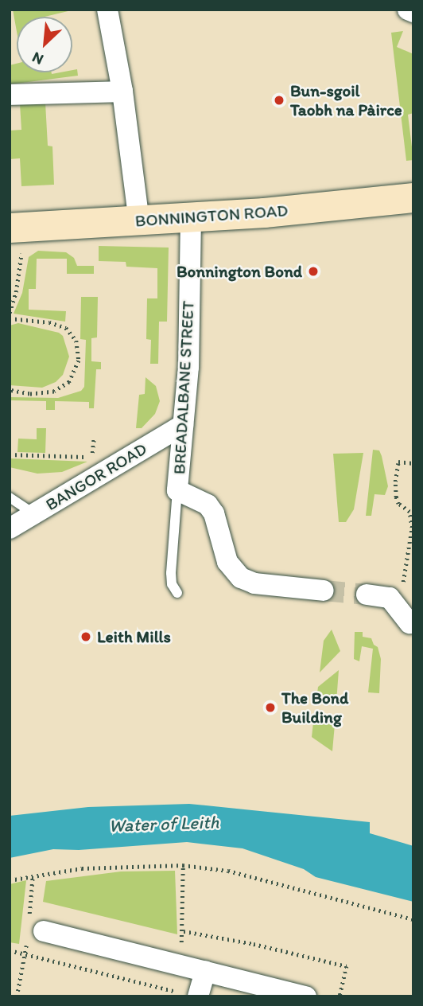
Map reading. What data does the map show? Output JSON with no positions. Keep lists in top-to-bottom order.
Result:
{
  "streets": {
    "main road": ["BONNINGTON ROAD"],
    "street": ["BREADALBANE STREET", "BANGOR ROAD"]
  },
  "crossings": [
    ["BONNINGTON ROAD", "BREADALBANE STREET"],
    ["BREADALBANE STREET", "BANGOR ROAD"]
  ],
  "water": ["Water of Leith"],
  "places": [
    "Bun-sgoil Taobh na Pàirce",
    "Bonnington Bond",
    "Leith Mills",
    "The Bond Building"
  ],
  "north": "bottom left"
}
